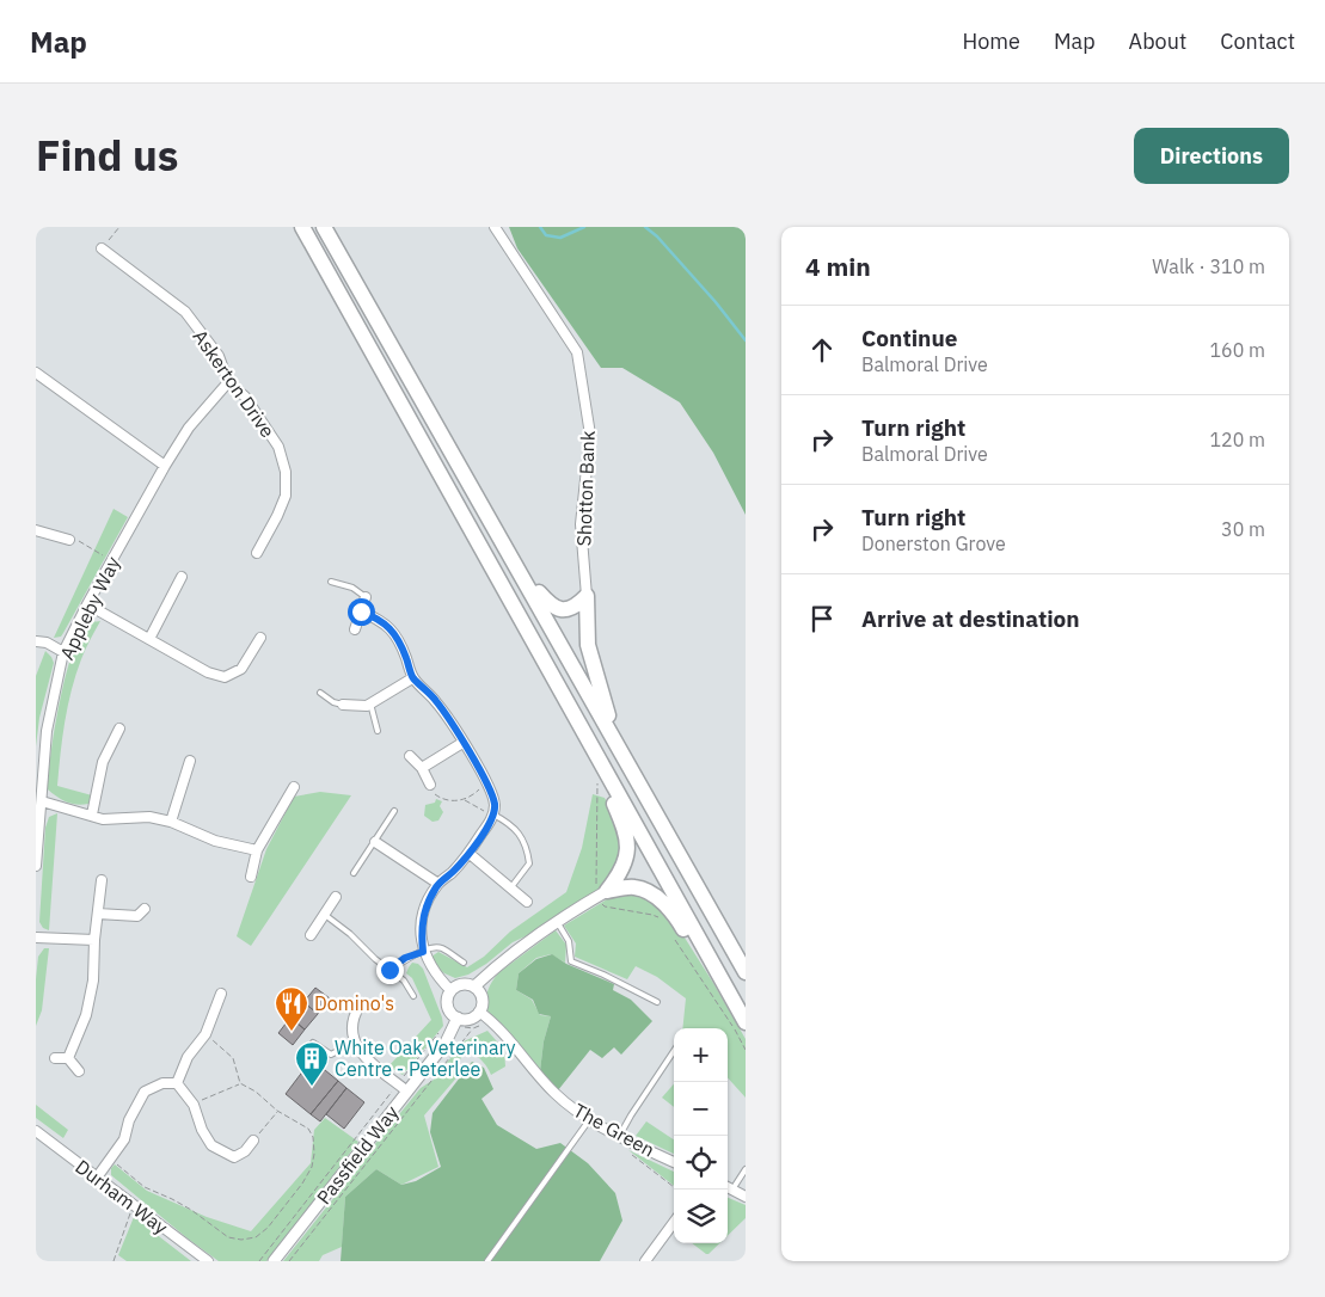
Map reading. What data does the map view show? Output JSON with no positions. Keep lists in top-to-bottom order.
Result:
{
  "streets": {
    "street": [
      "Askerton Drive",
      "Shotton Bank",
      "Appleby Way",
      "The Green",
      "Passfield Way",
      "Durham Way"
    ]
  },
  "crossings": [
    ["Askerton Drive", "Appleby Way"],
    ["The Green", "Passfield Way"]
  ],
  "places": {
    "restaurant": ["Domino's"],
    "building": ["White Oak Veterinary Centre - Peterlee"]
  },
  "page": {
    "header": "Map",
    "nav": [
      "Home",
      "Map",
      "About",
      "Contact"
    ],
    "title": "Find us",
    "buttons": "Directions",
    "heading": ["4 min", "Walk · 310 m"],
    "list": [
      ["Continue", "Balmoral Drive", "160 m"],
      ["Turn right", "Balmoral Drive", "120 m"],
      ["Turn right", "Donerston Grove", "30 m"],
      "Arrive at destination"
    ],
    "map_buttons": ["+", "−"]
  }
}
